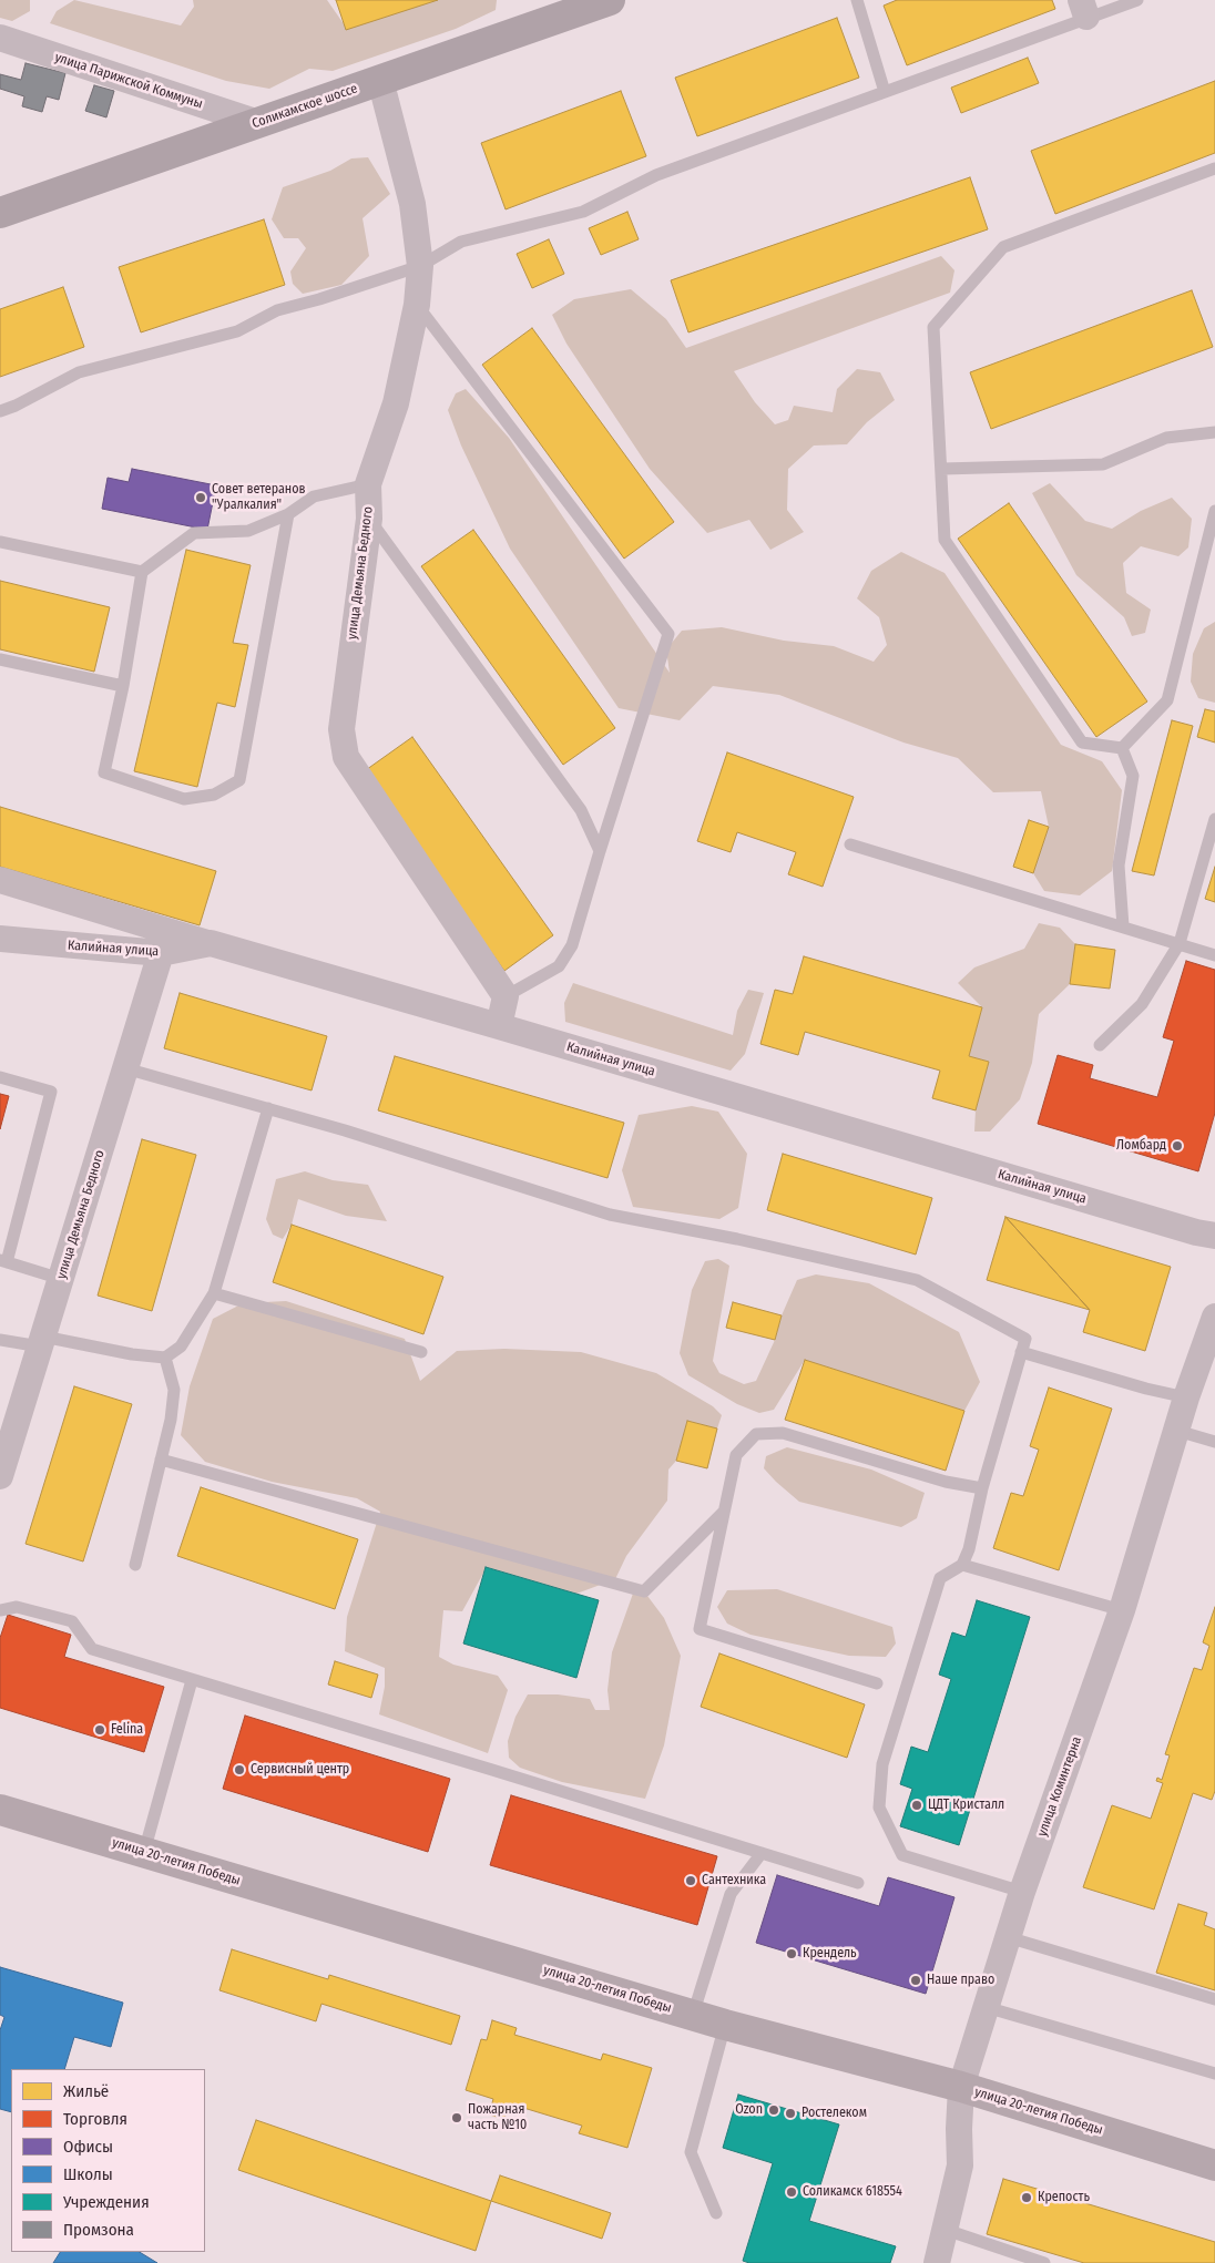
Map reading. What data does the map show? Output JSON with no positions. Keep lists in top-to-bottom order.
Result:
{
  "streets": {
    "highway": ["Соликамское шоссе"],
    "main road": ["улица 20-летия Победы"],
    "street": [
      "улица Парижской Коммуны",
      "улица Демьяна Бедного",
      "Калийная улица",
      "улица Коминтерна"
    ]
  },
  "crossings": [
    ["улица Парижской Коммуны", "Соликамское шоссе"],
    ["Соликамское шоссе", "улица Демьяна Бедного"],
    ["улица Демьяна Бедного", "Калийная улица"],
    ["улица Коминтерна", "улица 20-летия Победы"]
  ],
  "places": [
    "Совет ветеранов \"Уралкалия\"",
    "Ломбард",
    "Felina",
    "Сервисный центр",
    "ЦДТ Кристалл",
    "Сантехника",
    "Крендель",
    "Наше право",
    "Ozon",
    "Ростелеком",
    "Пожарная часть №10",
    "Соликамск 618554",
    "Крепость"
  ],
  "legend": [
    "Жильё",
    "Торговля",
    "Офисы",
    "Школы",
    "Учреждения",
    "Промзона"
  ]
}
